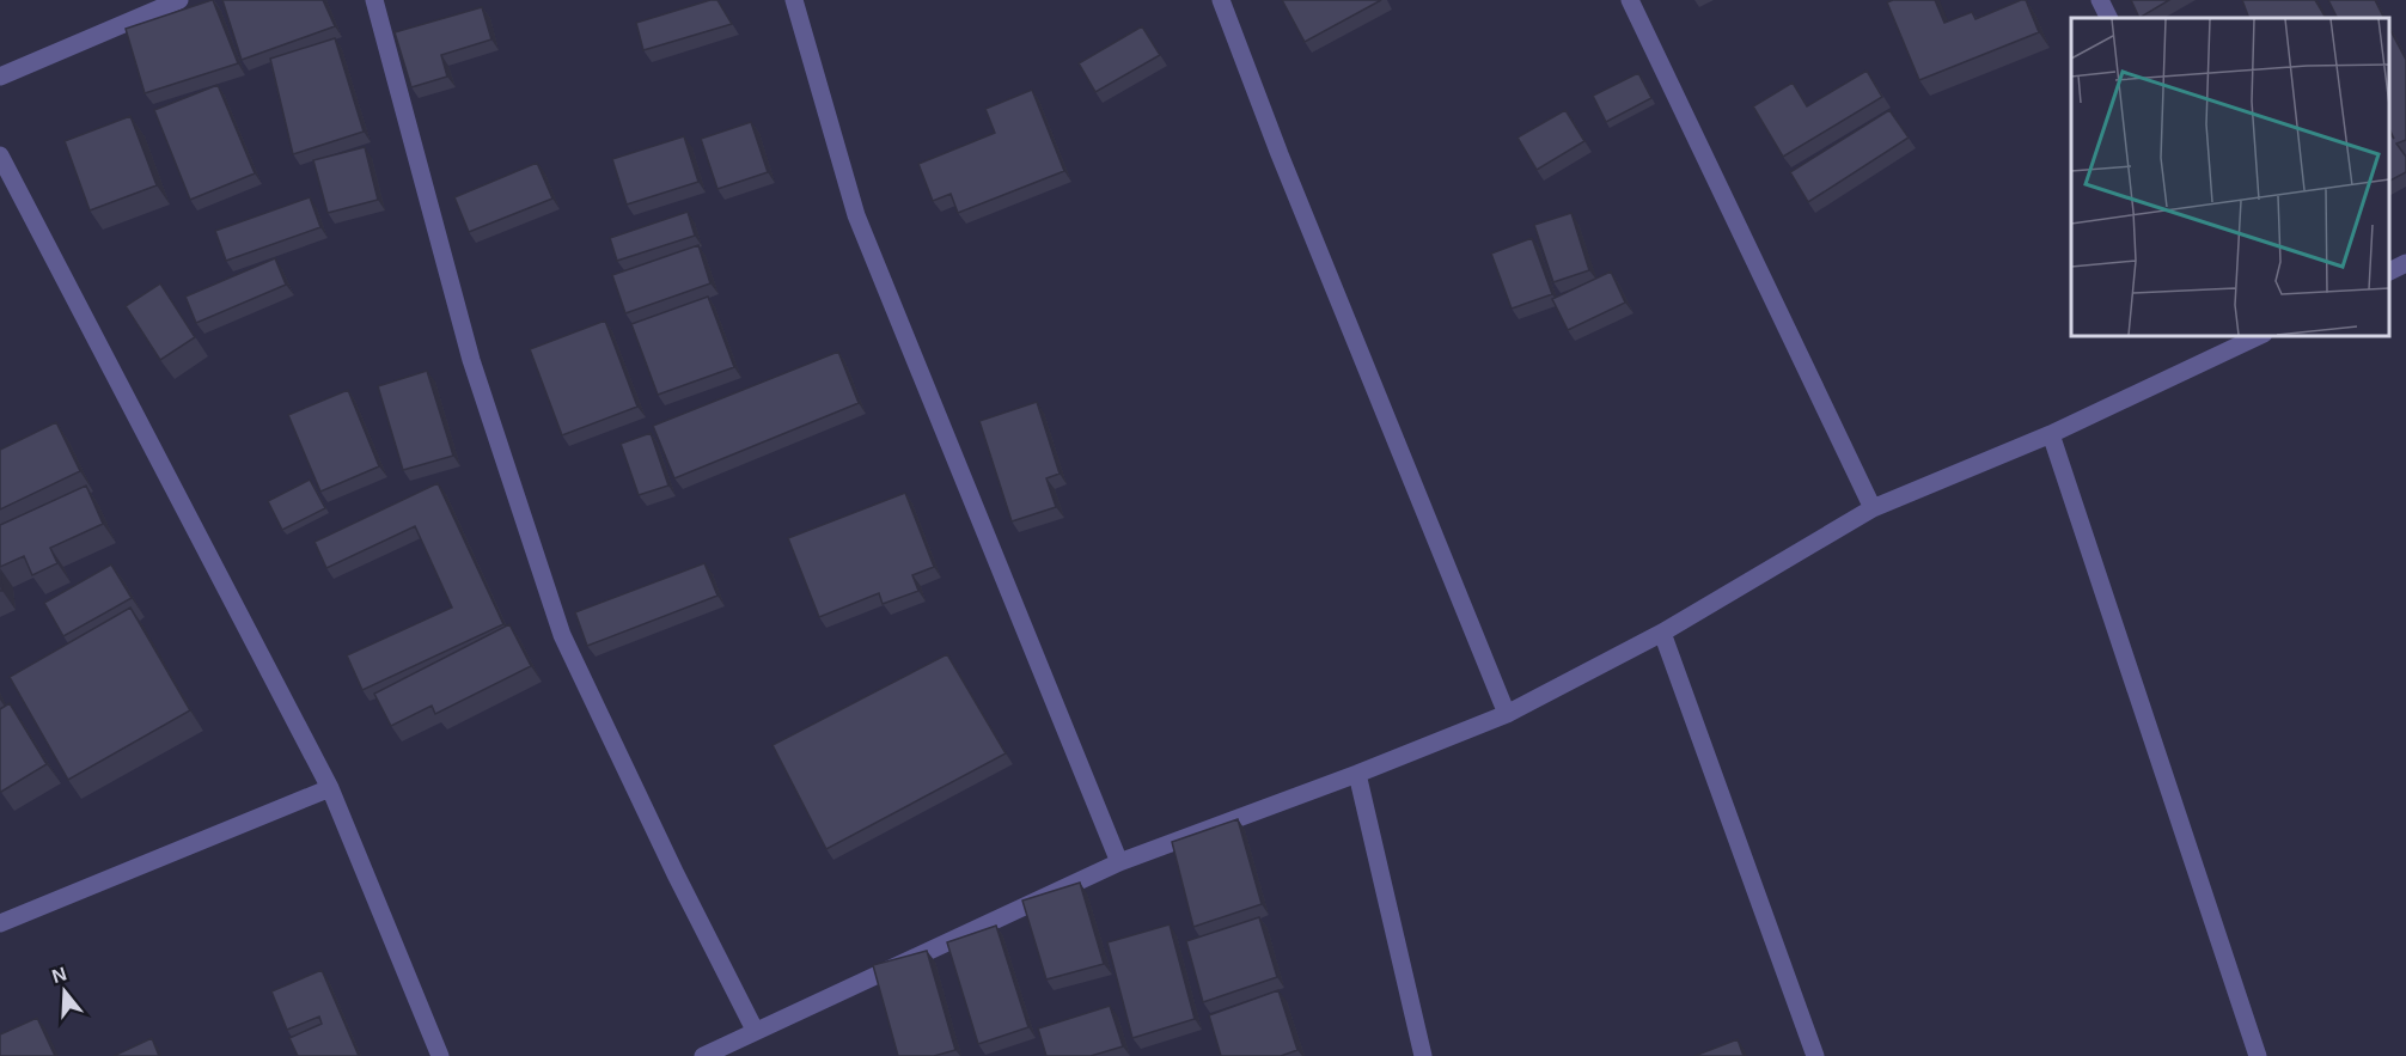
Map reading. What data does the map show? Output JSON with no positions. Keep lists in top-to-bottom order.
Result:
{
  "north": "top"
}
